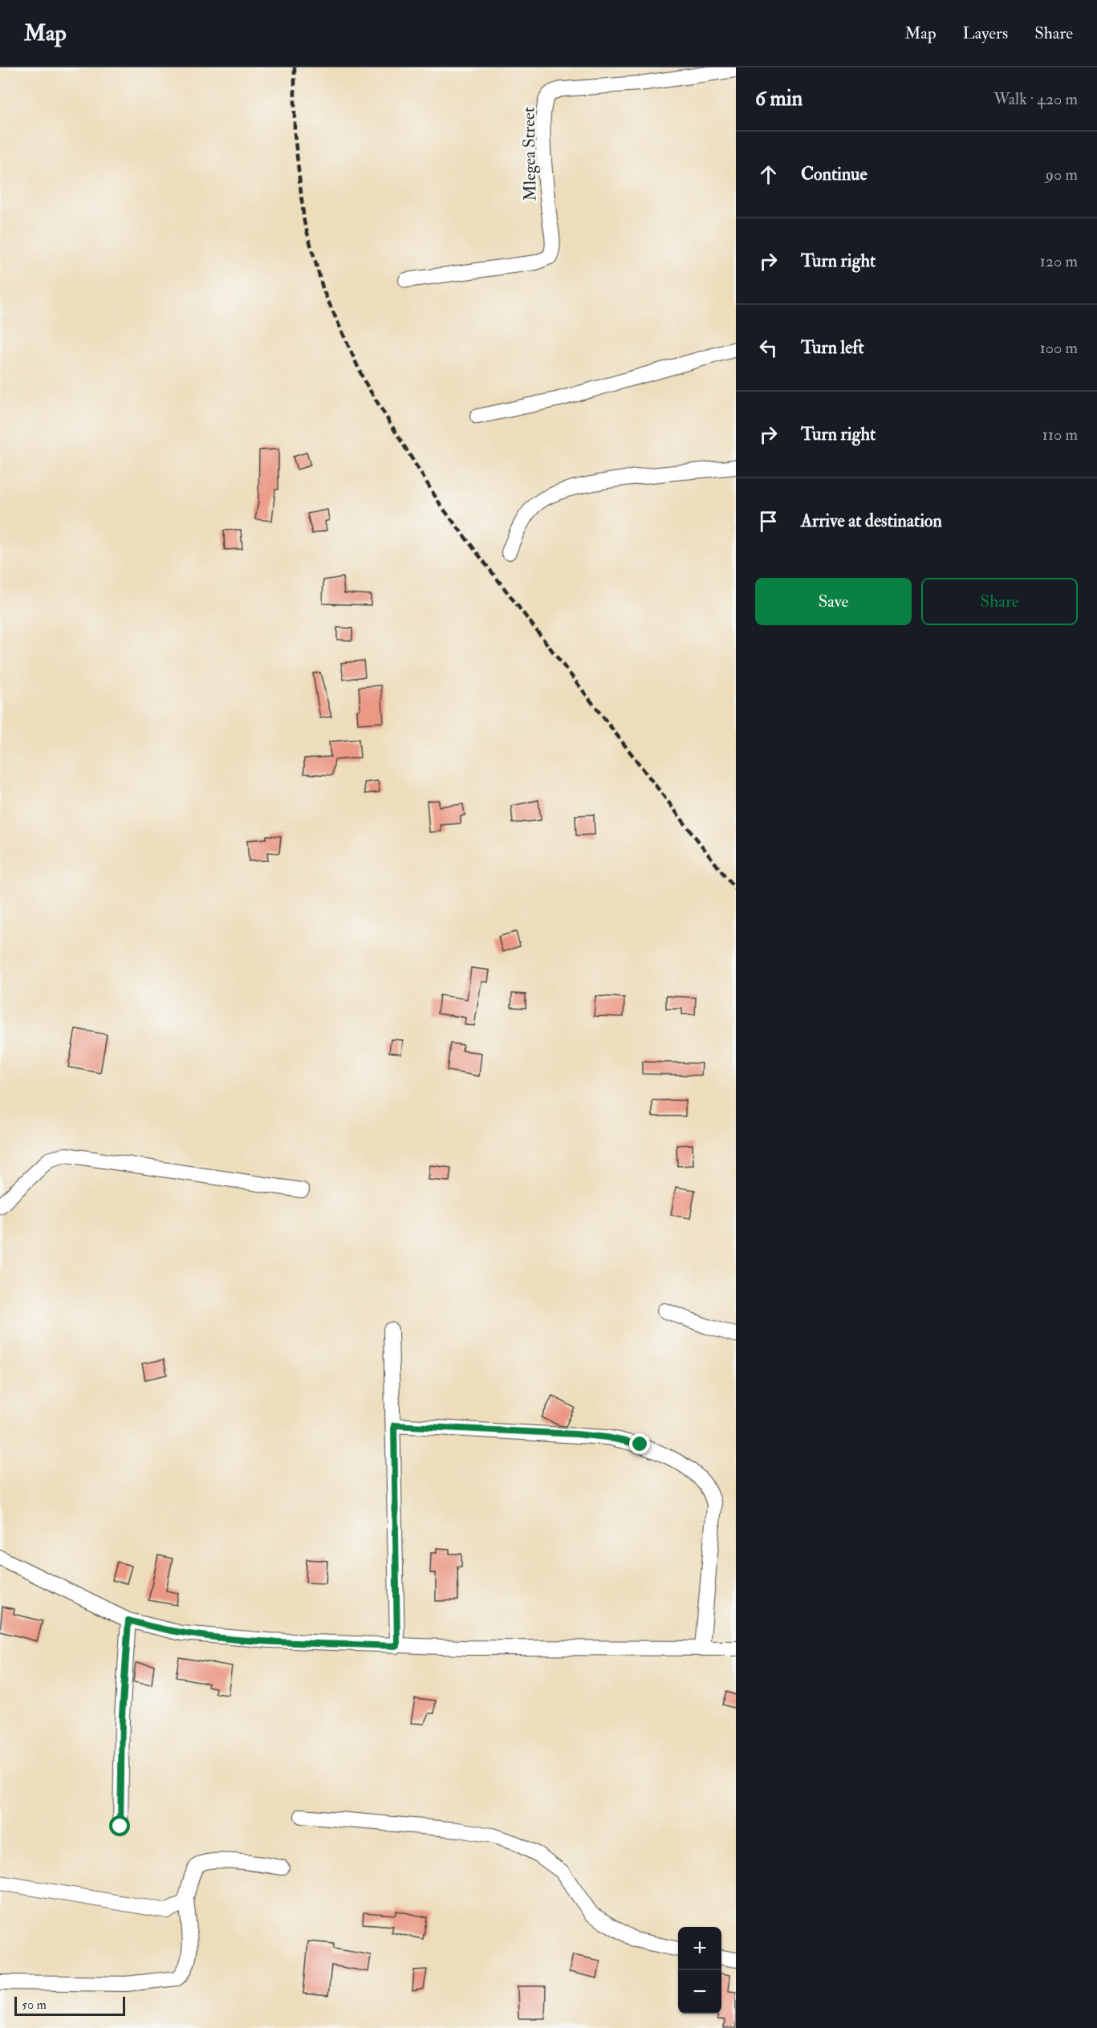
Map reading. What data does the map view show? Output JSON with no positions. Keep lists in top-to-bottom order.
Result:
{
  "streets": {
    "street": ["Mlegea Street"]
  },
  "scale_bar": "50 m",
  "page": {
    "header": "Map",
    "nav": ["Map", "Layers", "Share"],
    "heading": ["6 min", "Walk · 420 m"],
    "list": [
      ["Continue", "90 m"],
      ["Turn right", "120 m"],
      ["Turn left", "100 m"],
      ["Turn right", "110 m"],
      "Arrive at destination"
    ],
    "buttons": ["Save", "Share"],
    "map_buttons": ["+", "−"],
    "scale": "50 m"
  }
}
